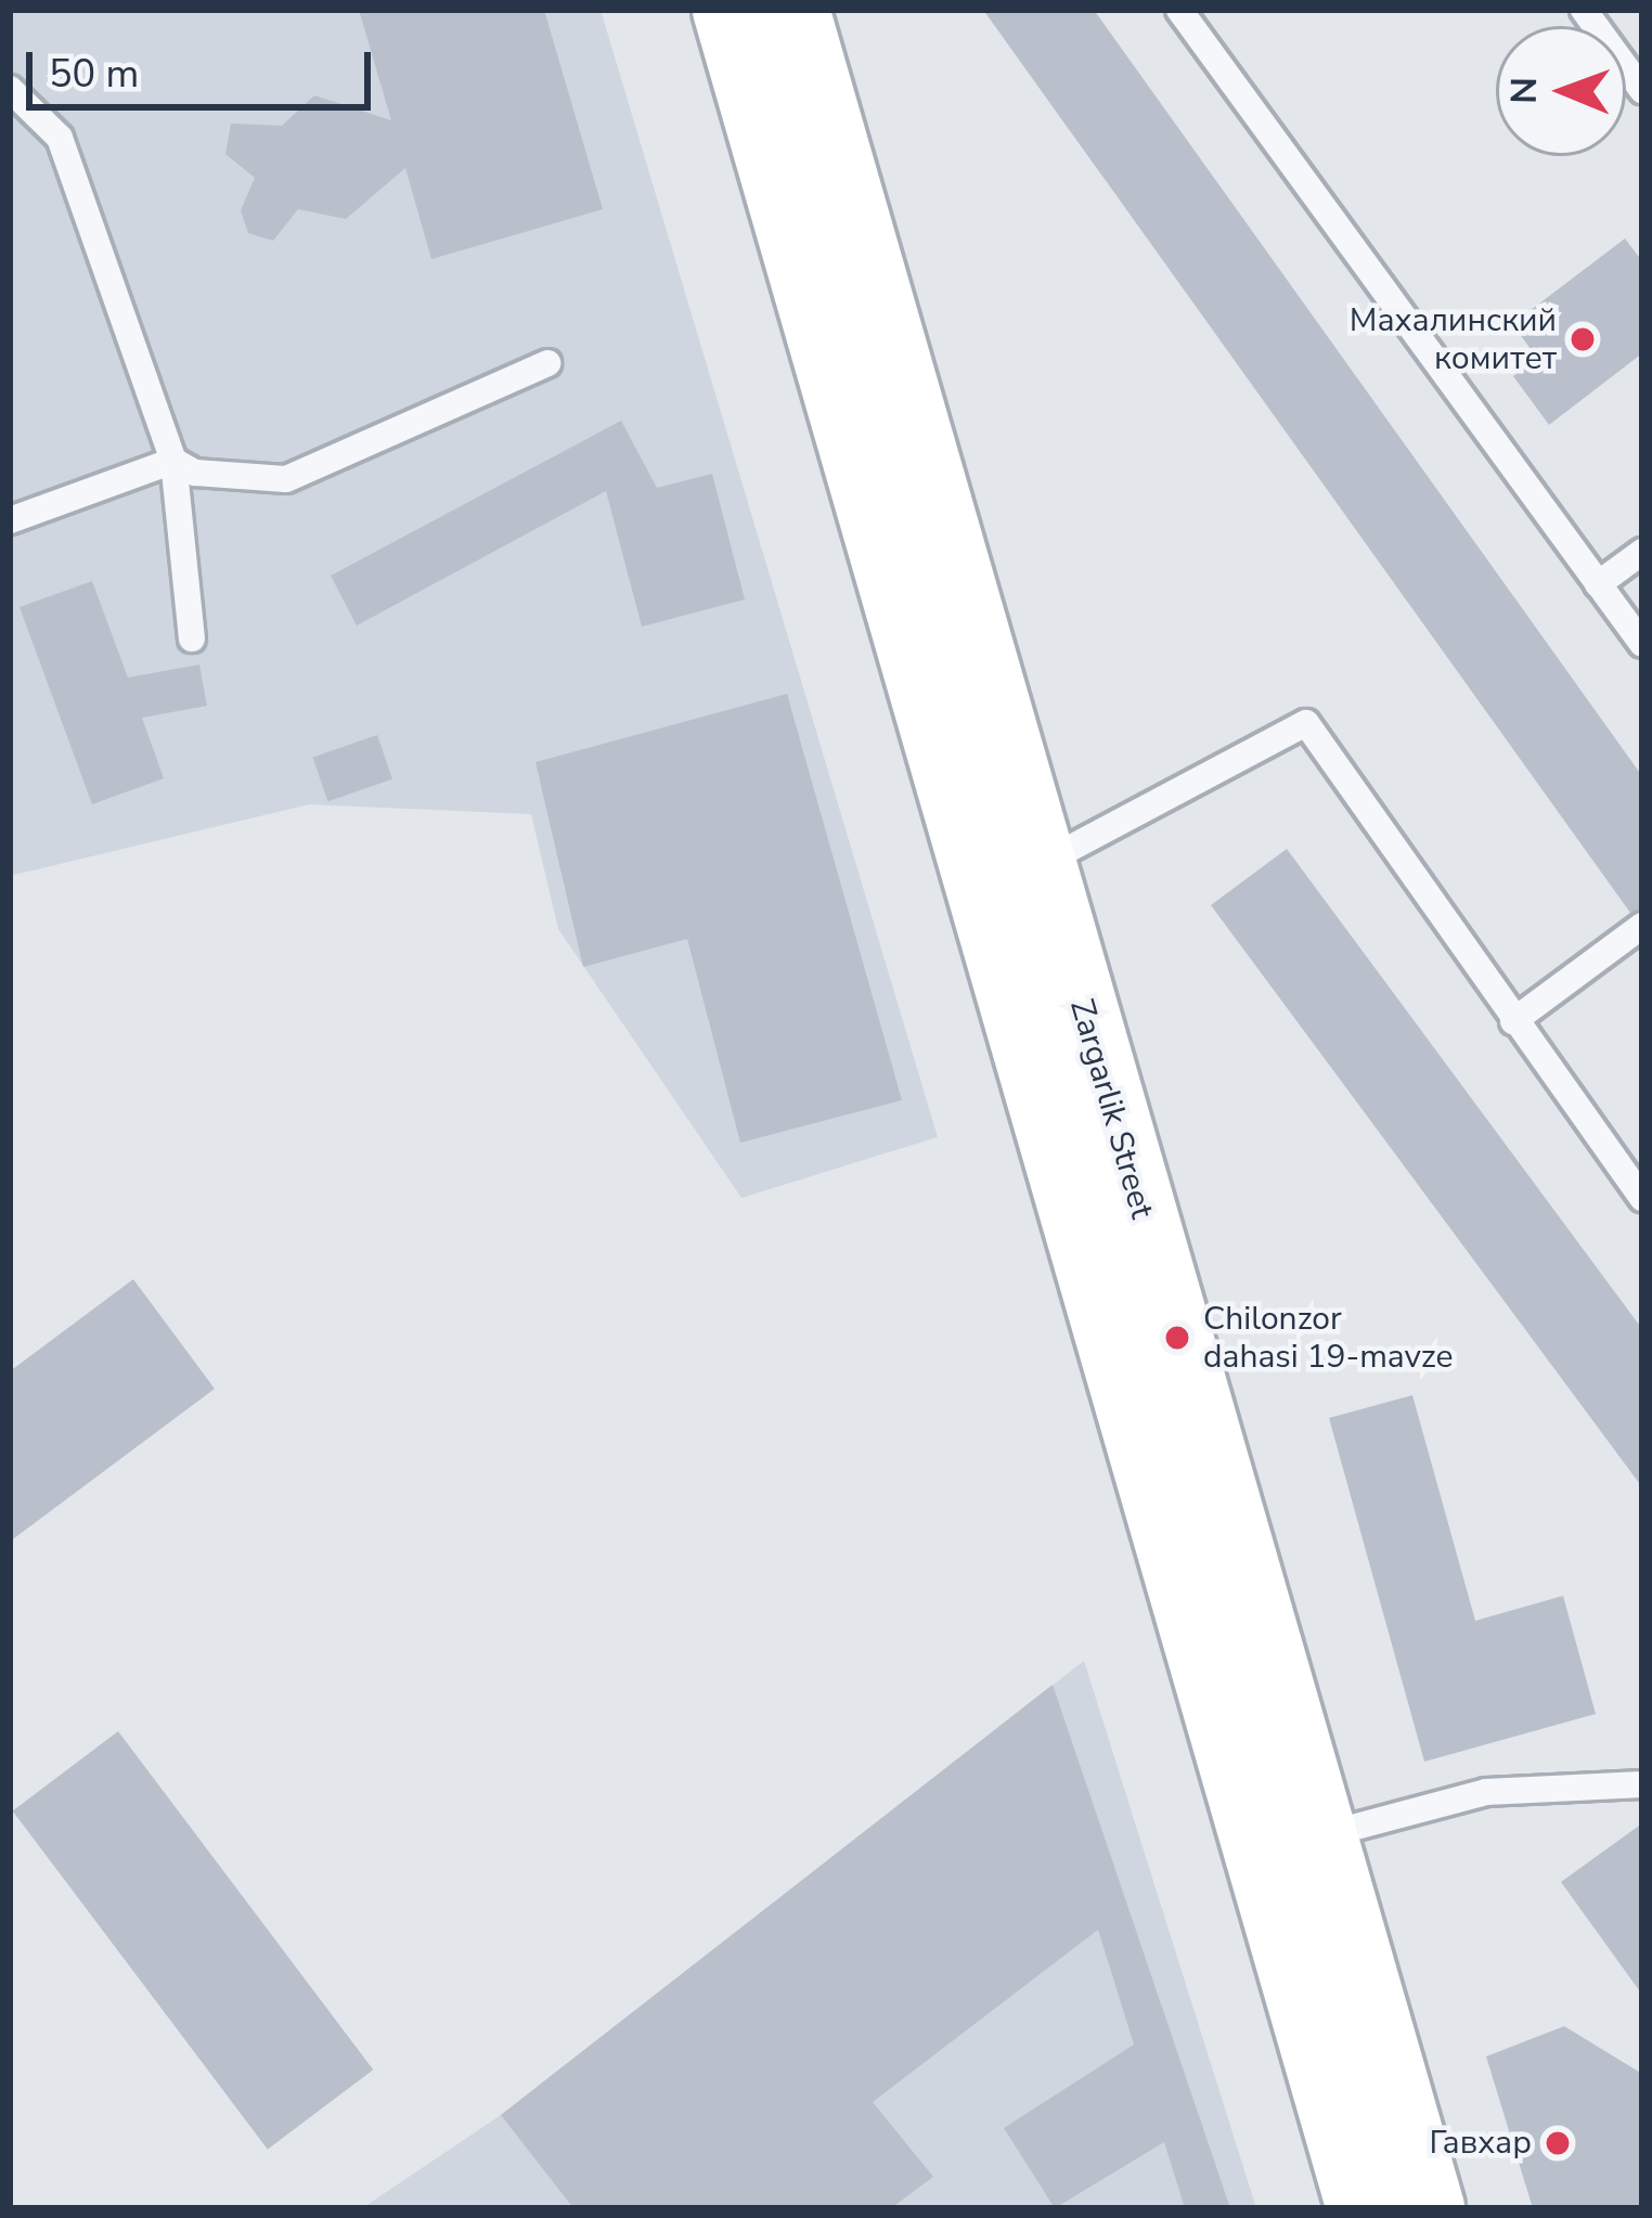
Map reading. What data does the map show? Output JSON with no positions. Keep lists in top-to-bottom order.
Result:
{
  "streets": {
    "main road": ["Zargarlik Street"]
  },
  "places": ["Махалинский комитет", "Chilonzor dahasi 19-mavze", "Гавхар"],
  "scale_bar": "50 m",
  "north": "left"
}
